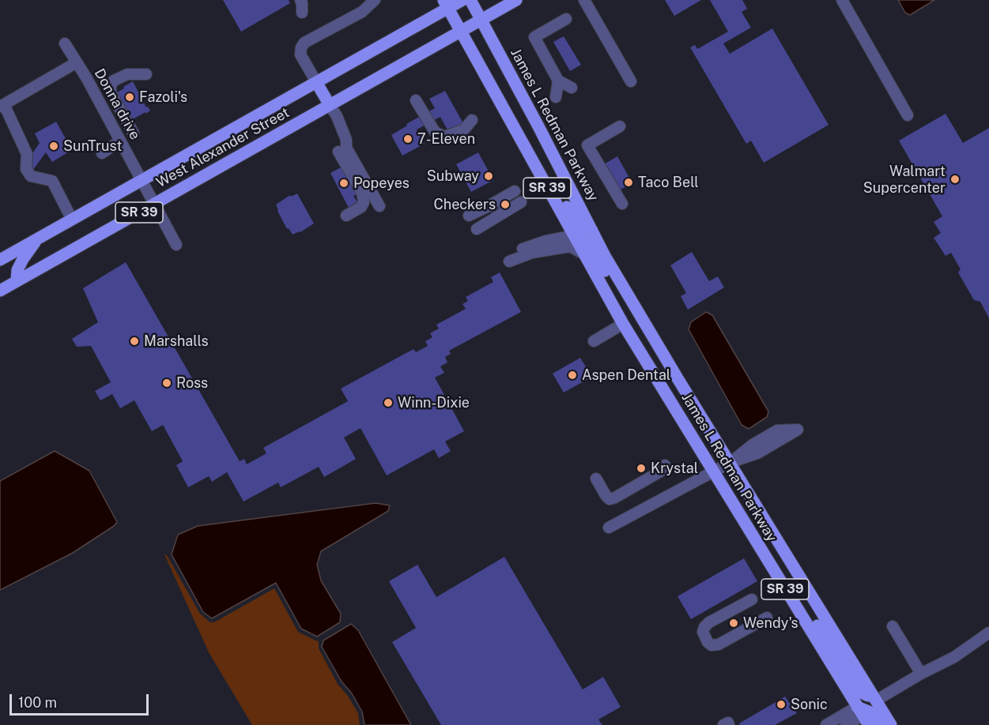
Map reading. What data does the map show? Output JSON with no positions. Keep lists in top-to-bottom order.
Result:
{
  "streets": {
    "main road": ["James L Redman Parkway", "West Alexander Street", "SR 39"],
    "street": ["Donna drive"]
  },
  "crossings": [
    ["Donna drive", "West Alexander Street"],
    ["James L Redman Parkway", "West Alexander Street"],
    ["James L Redman Parkway", "SR 39"],
    ["West Alexander Street", "SR 39"]
  ],
  "places": [
    "Fazoli's",
    "7-Eleven",
    "SunTrust",
    "Subway",
    "Walmart Supercenter",
    "Taco Bell",
    "Popeyes",
    "Checkers",
    "Marshalls",
    "Aspen Dental",
    "Ross",
    "Winn-Dixie",
    "Krystal",
    "Wendy's",
    "Sonic"
  ],
  "scale_bar": "100 m"
}
